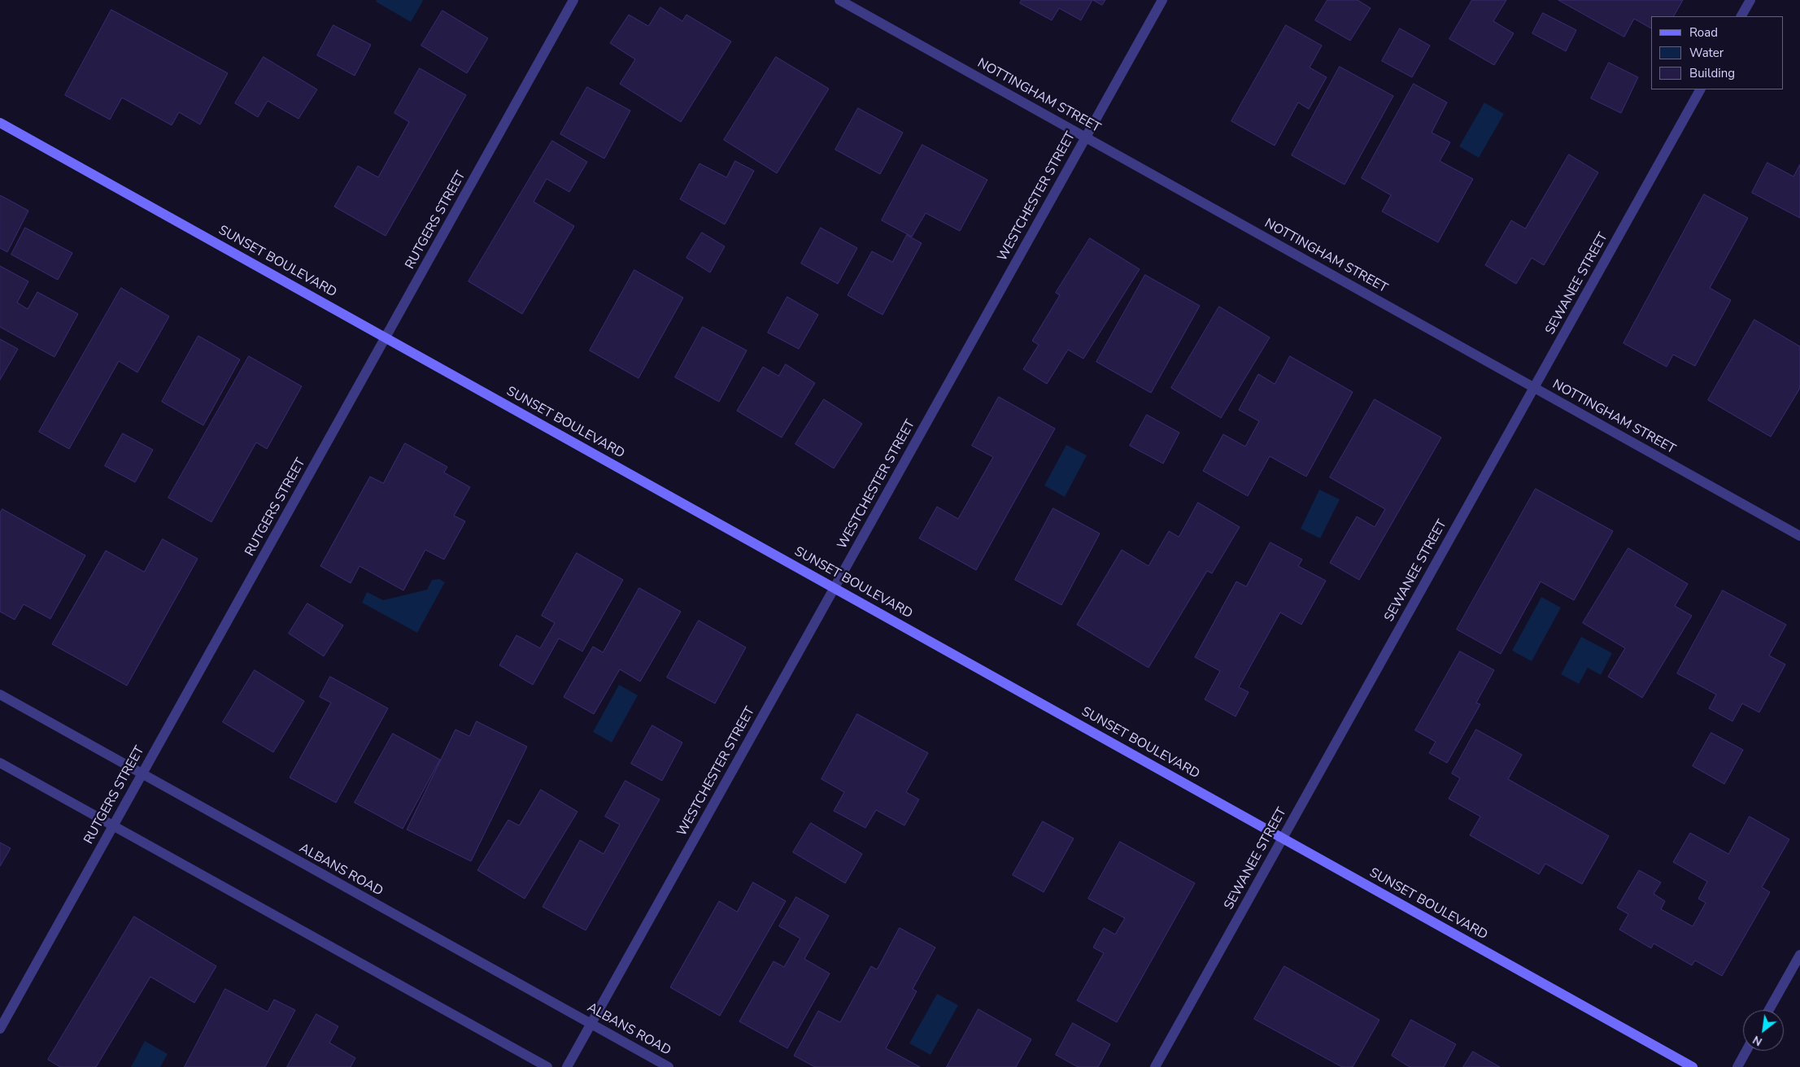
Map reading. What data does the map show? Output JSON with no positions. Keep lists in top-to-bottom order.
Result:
{
  "streets": {
    "street": [
      "NOTTINGHAM STREET",
      "WESTCHESTER STREET",
      "RUTGERS STREET",
      "SUNSET BOULEVARD",
      "SEWANEE STREET",
      "ALBANS ROAD"
    ]
  },
  "crossings": [
    ["NOTTINGHAM STREET", "WESTCHESTER STREET"],
    ["NOTTINGHAM STREET", "SEWANEE STREET"],
    ["WESTCHESTER STREET", "SUNSET BOULEVARD"],
    ["WESTCHESTER STREET", "ALBANS ROAD"],
    ["RUTGERS STREET", "SUNSET BOULEVARD"],
    ["RUTGERS STREET", "ALBANS ROAD"],
    ["SUNSET BOULEVARD", "SEWANEE STREET"]
  ],
  "legend": ["Road", "Water", "Building"],
  "north": "bottom left"
}
